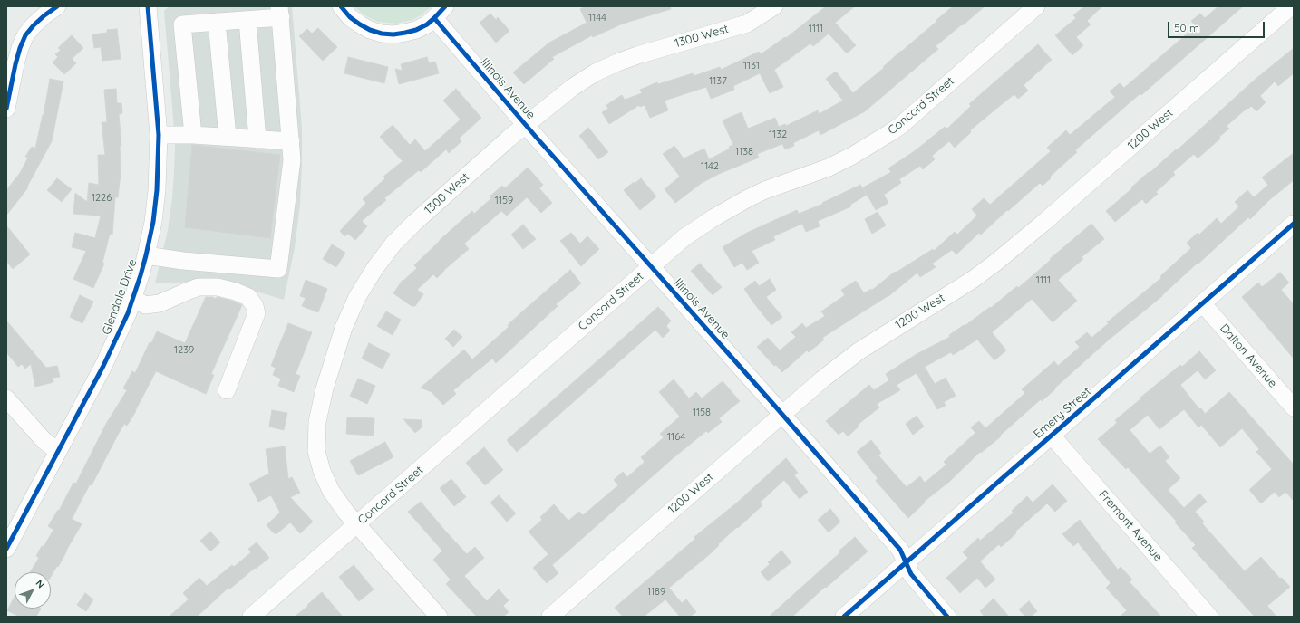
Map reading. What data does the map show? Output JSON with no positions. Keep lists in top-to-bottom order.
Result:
{
  "streets": {
    "street": [
      "1300 West",
      "Illinois Avenue",
      "Concord Street",
      "1200 West",
      "Glendale Drive",
      "Dalton Avenue",
      "Emery Street",
      "Fremont Avenue"
    ]
  },
  "crossings": [
    ["1300 West", "Illinois Avenue"],
    ["1300 West", "Concord Street"],
    ["Illinois Avenue", "Concord Street"],
    ["Illinois Avenue", "1200 West"],
    ["Illinois Avenue", "Emery Street"],
    ["Dalton Avenue", "Emery Street"],
    ["Emery Street", "Fremont Avenue"]
  ],
  "house_numbers": [
    "1144",
    "1111",
    "1131",
    "1137",
    "1132",
    "1138",
    "1142",
    "1226",
    "1159",
    "1111",
    "1239",
    "1158",
    "1164",
    "1189"
  ],
  "scale_bar": "50 m",
  "north": "top right"
}
